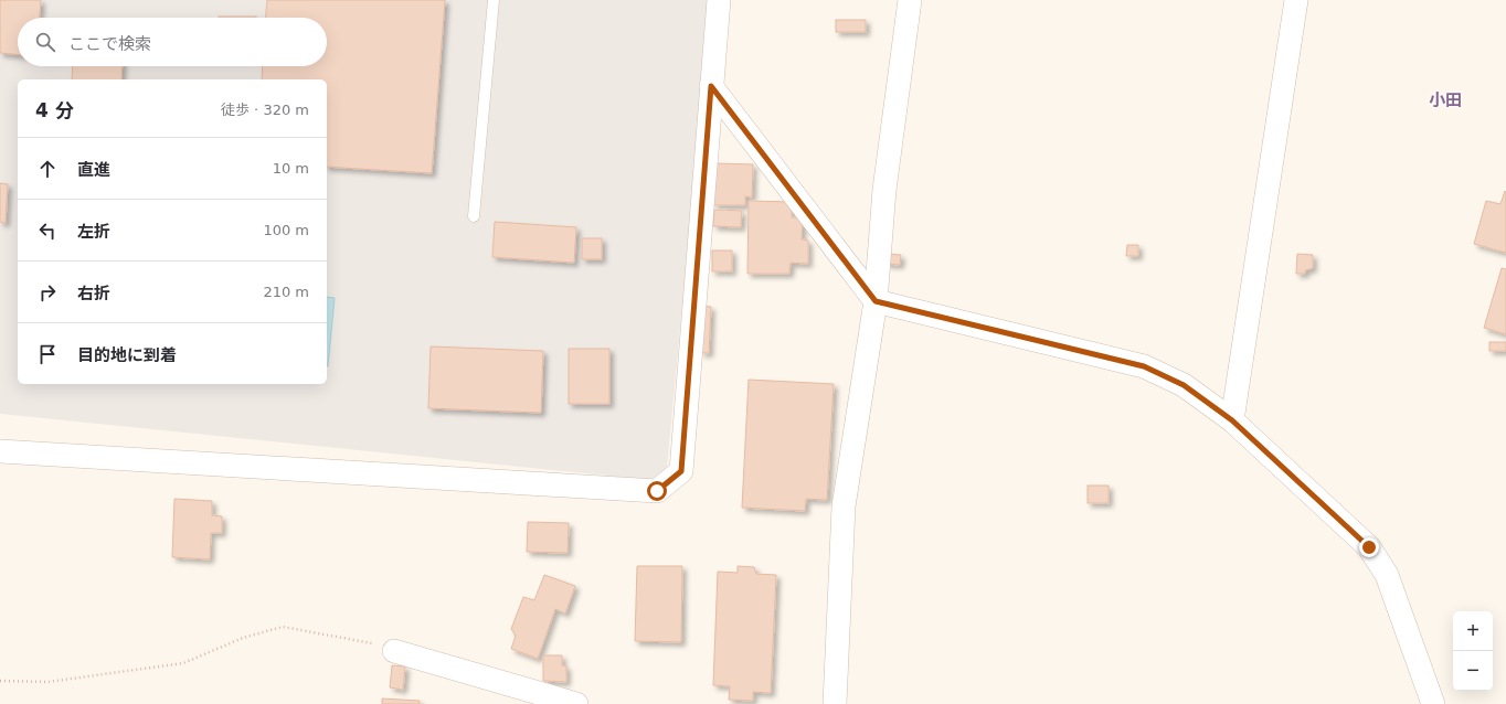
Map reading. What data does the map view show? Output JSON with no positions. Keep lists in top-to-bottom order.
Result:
{
  "districts": ["小田"],
  "page": {
    "search": "ここで検索",
    "heading": ["4 分", "徒歩 · 320 m"],
    "list": [
      ["直進", "10 m"],
      ["左折", "100 m"],
      ["右折", "210 m"],
      "目的地に到着"
    ],
    "map_buttons": ["+", "−"]
  }
}
